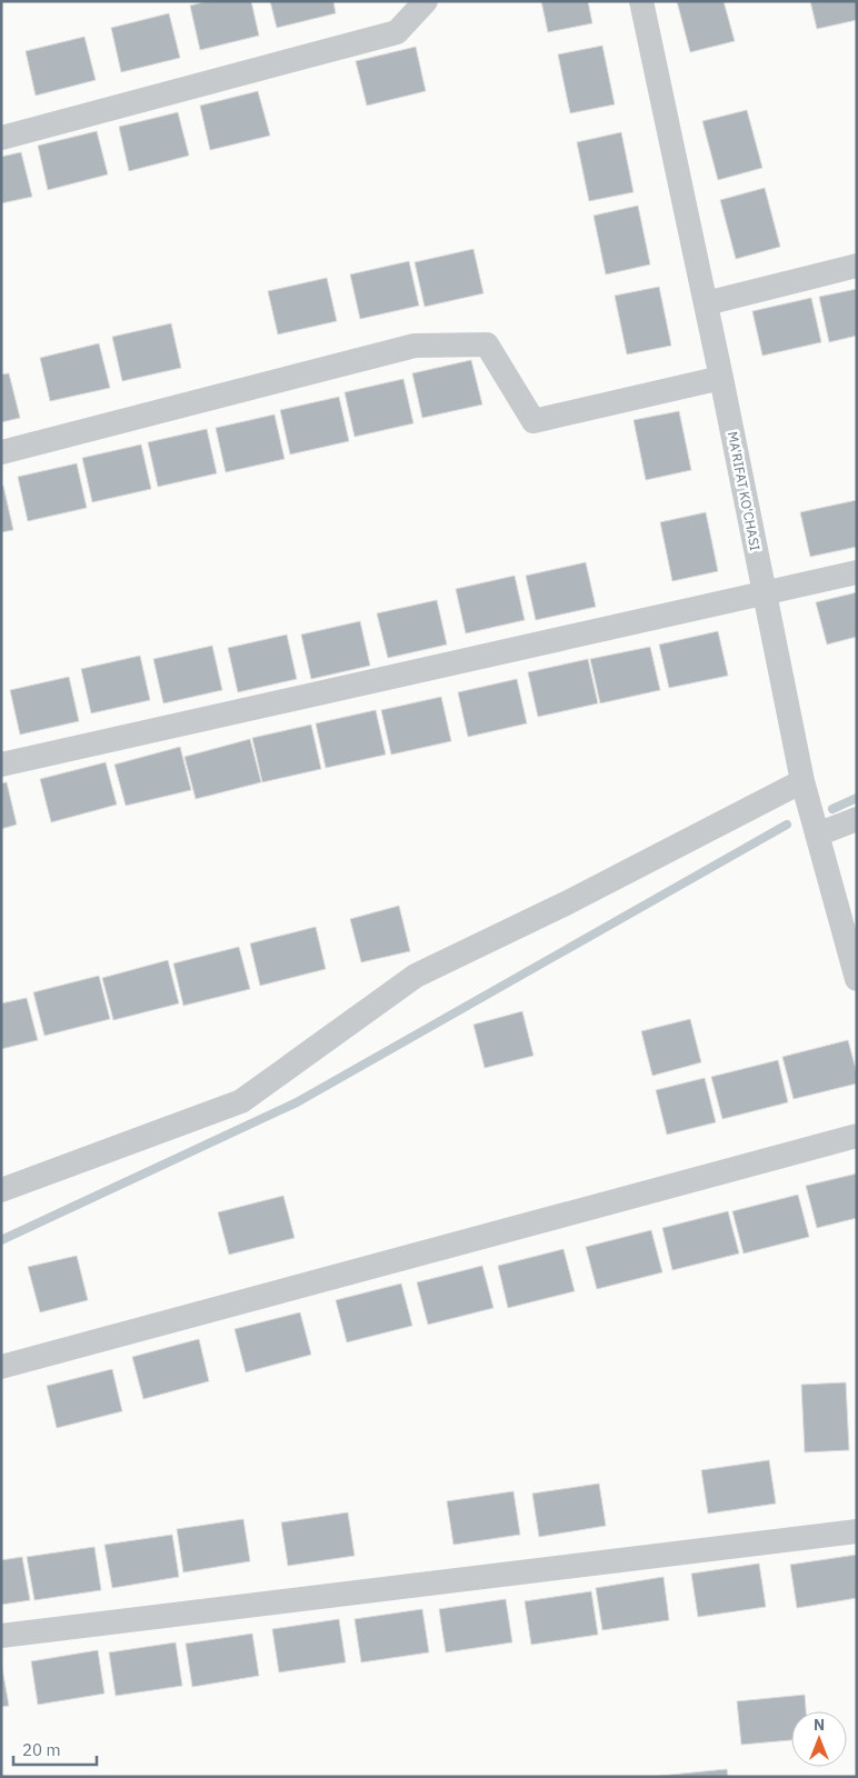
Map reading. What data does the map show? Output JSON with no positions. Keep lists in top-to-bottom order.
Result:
{
  "streets": {
    "street": ["MA'RIFAT KO'CHASI"]
  },
  "scale_bar": "20 m",
  "north": "top"
}
